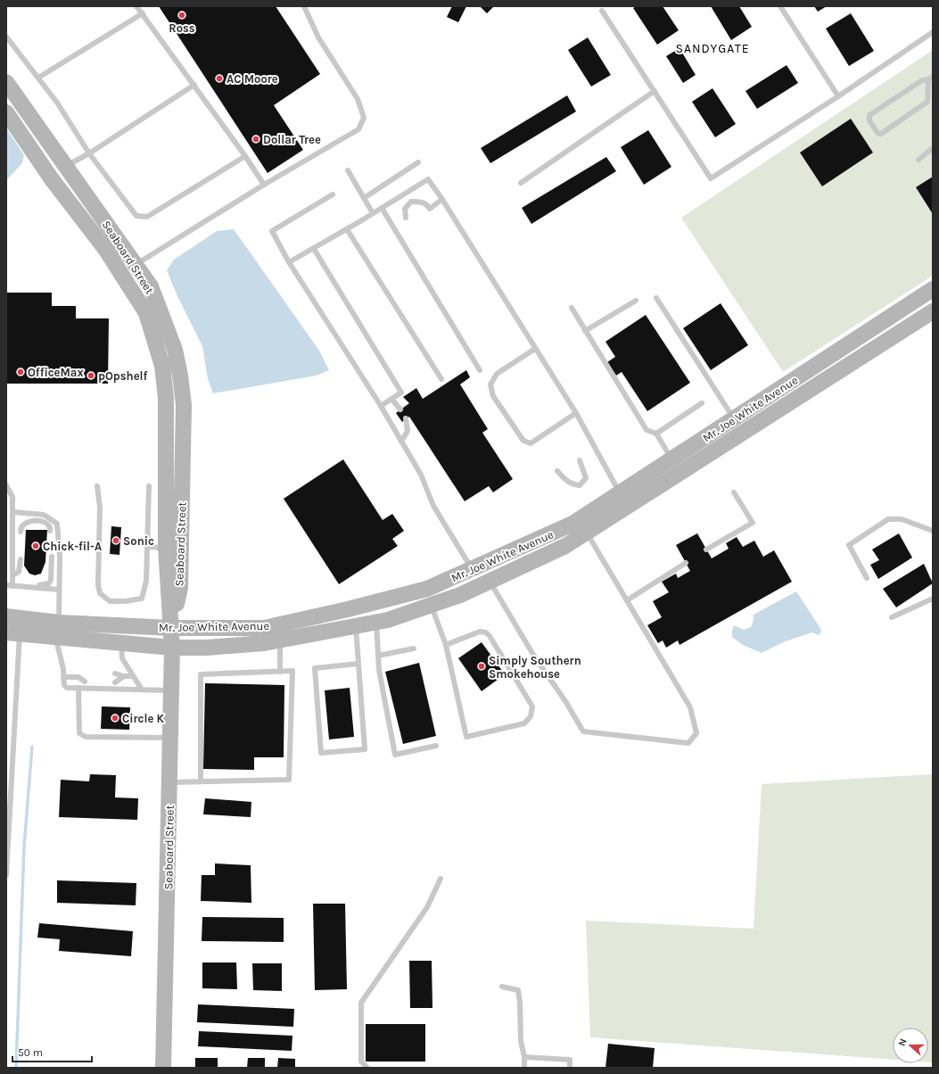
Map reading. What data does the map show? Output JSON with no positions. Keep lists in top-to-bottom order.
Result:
{
  "streets": {
    "main road": ["Seaboard Street", "Mr. Joe White Avenue"]
  },
  "crossings": [
    ["Seaboard Street", "Mr. Joe White Avenue"]
  ],
  "districts": ["SANDYGATE"],
  "places": [
    "Ross",
    "AC Moore",
    "Dollar Tree",
    "OfficeMax",
    "pOpshelf",
    "Sonic",
    "Chick-fil-A",
    "Simply Southern Smokehouse",
    "Circle K"
  ],
  "scale_bar": "50 m",
  "north": "left"
}
